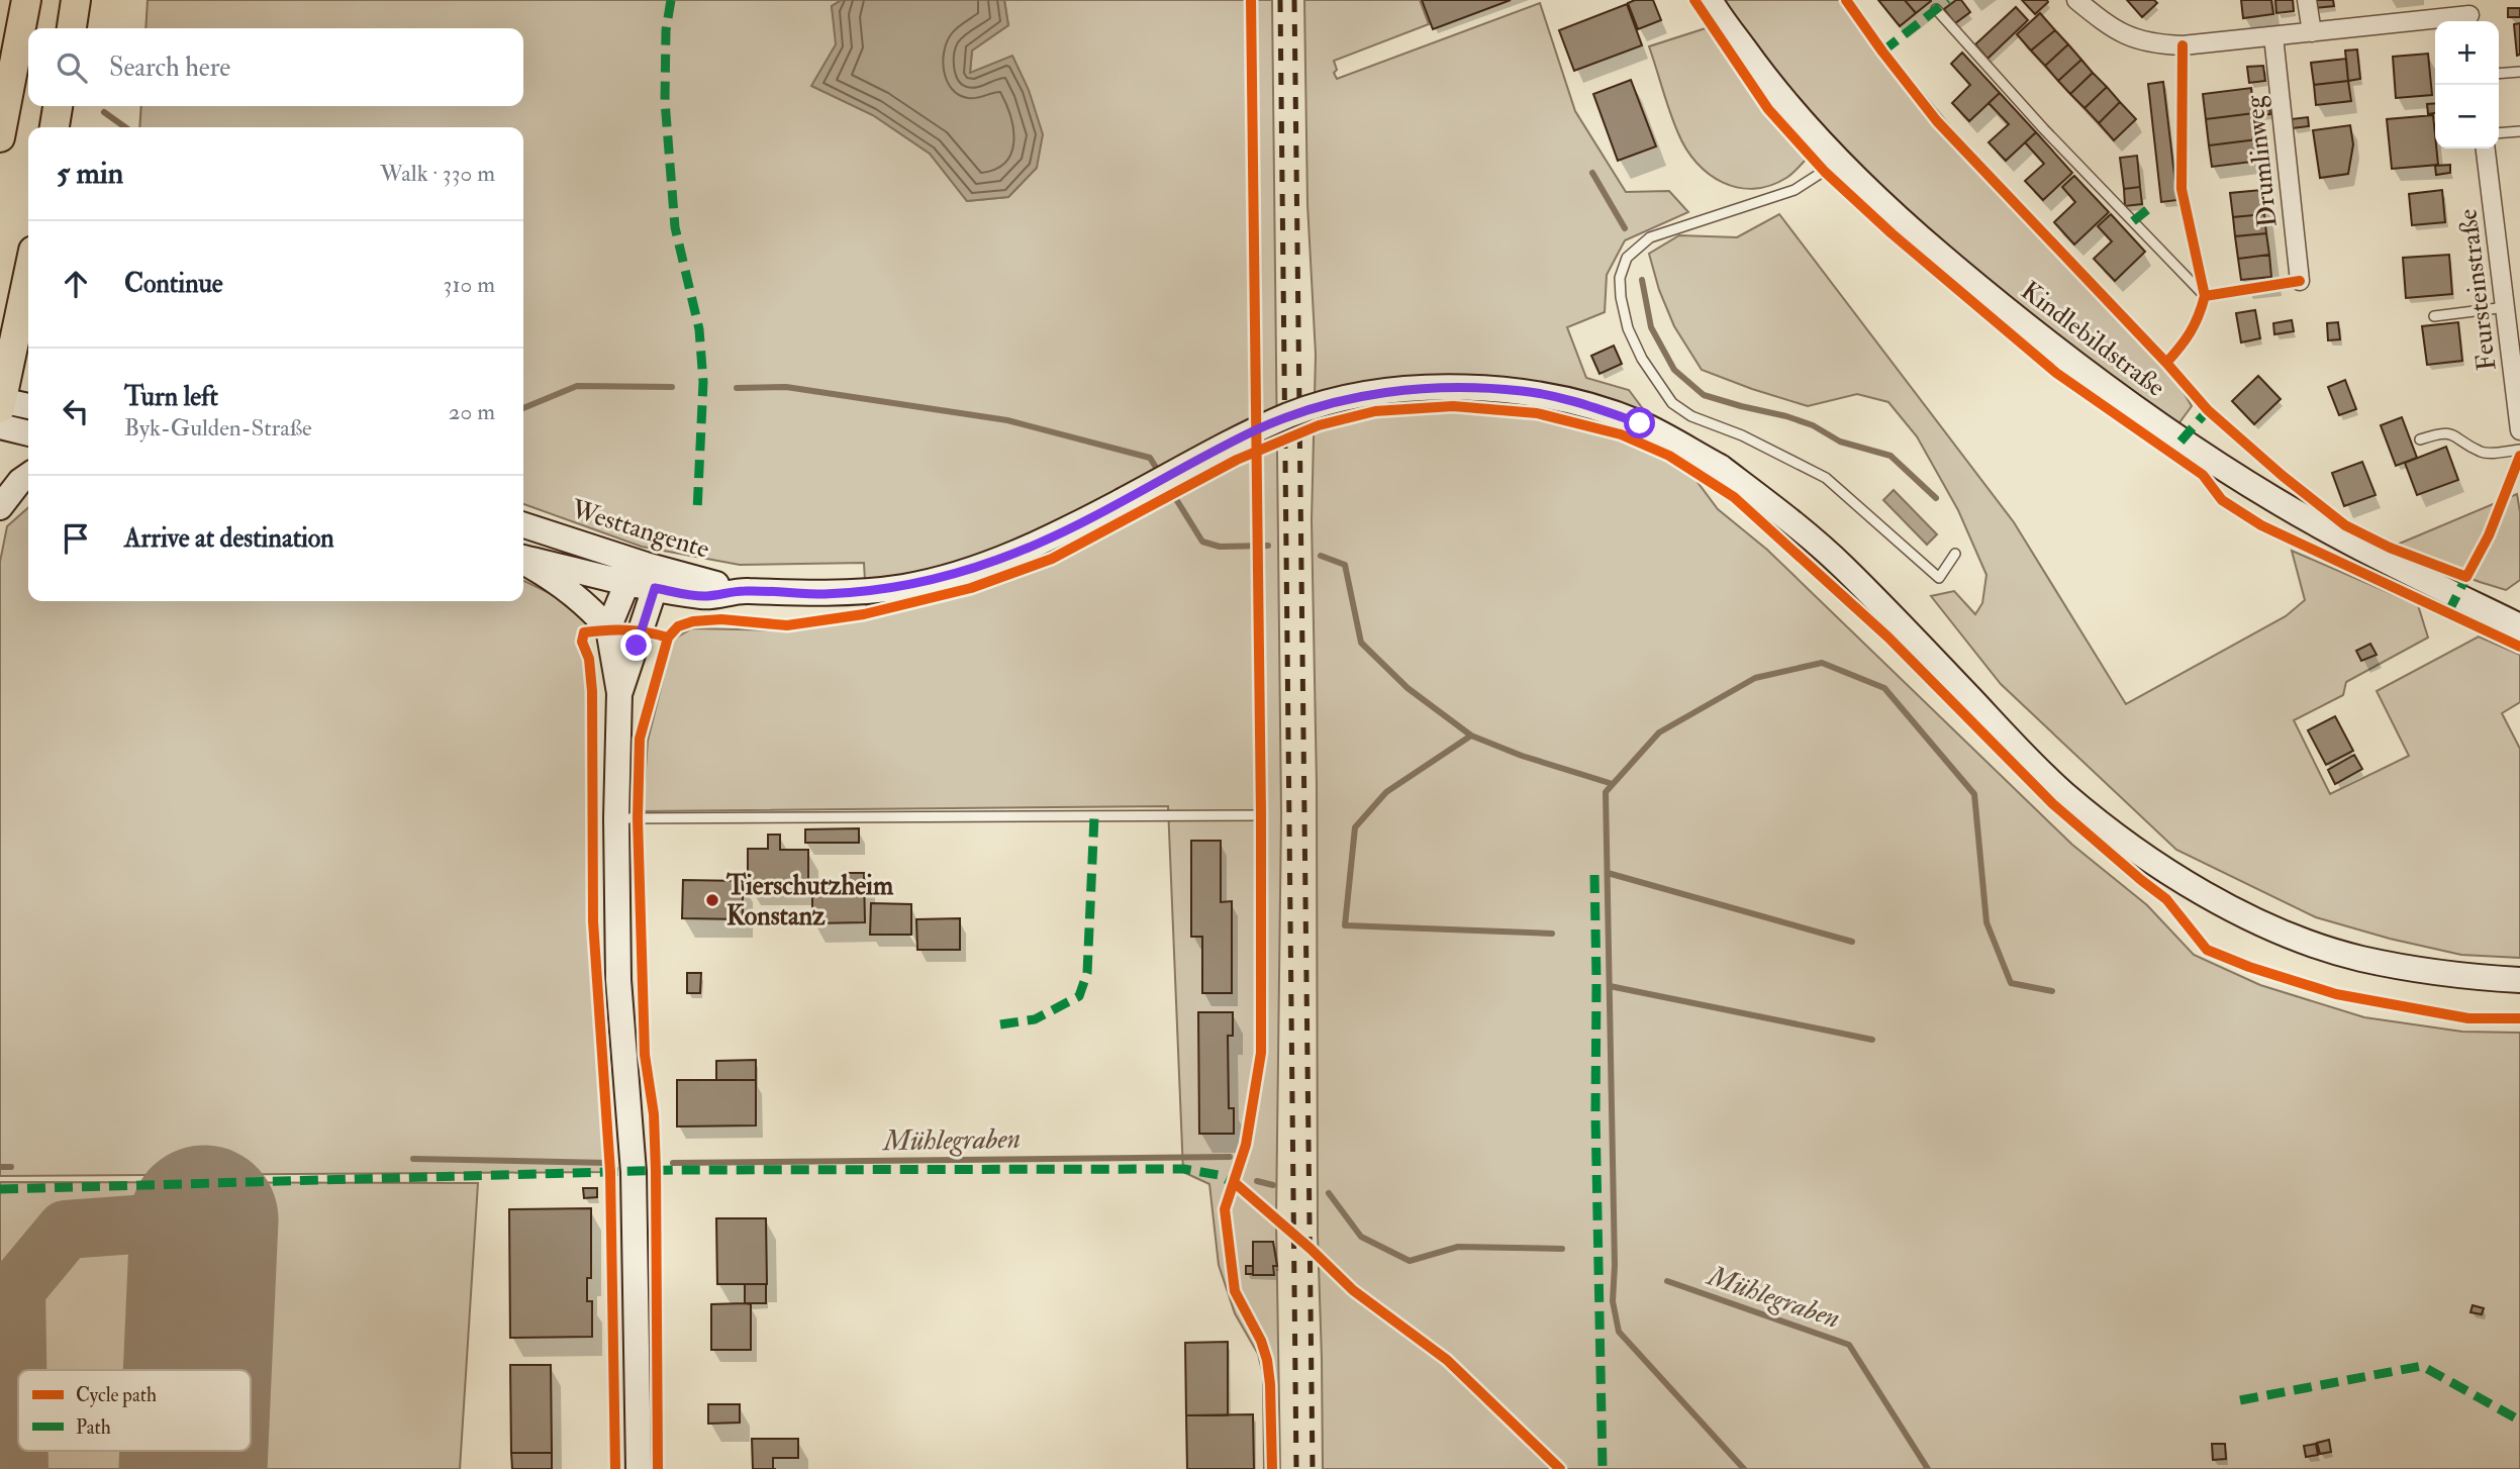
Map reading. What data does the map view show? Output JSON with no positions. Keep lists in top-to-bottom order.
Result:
{
  "streets": {
    "main road": ["Kindlebildstraße", "Westtangente"],
    "street": ["Drumlinweg", "Feursteinstraße"]
  },
  "water": ["Mühlegraben"],
  "places": ["Tierschutzheim Konstanz"],
  "legend": ["Cycle path", "Path"],
  "page": {
    "map_buttons": ["+", "−"],
    "search": "Search here",
    "heading": ["5 min", "Walk · 330 m"],
    "list": [
      ["Continue", "310 m"],
      ["Turn left", "Byk-Gulden-Straße", "20 m"],
      "Arrive at destination"
    ]
  }
}
